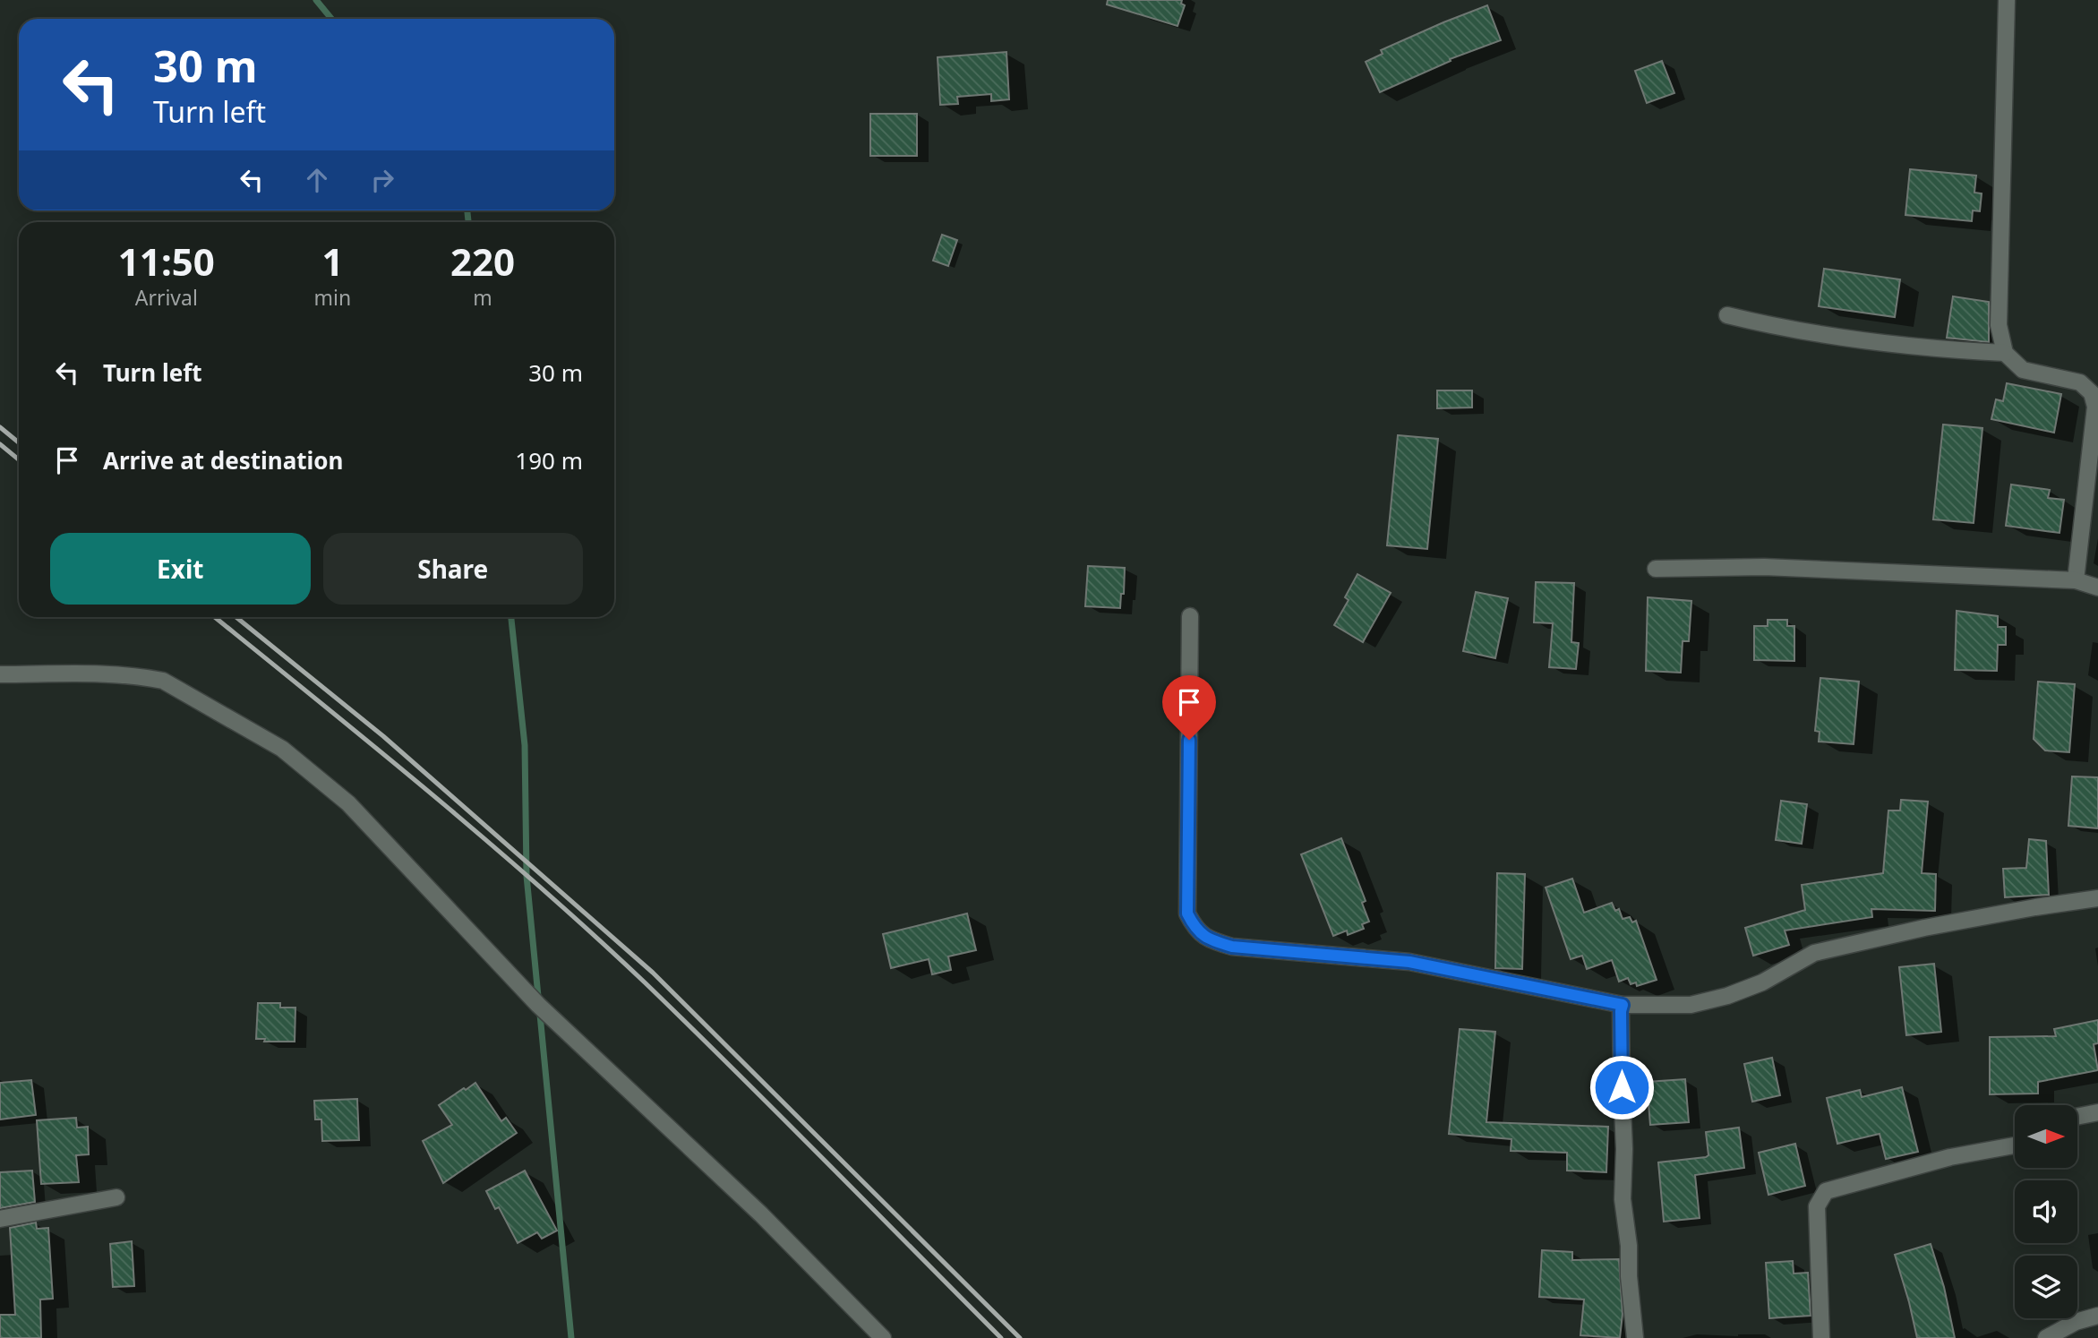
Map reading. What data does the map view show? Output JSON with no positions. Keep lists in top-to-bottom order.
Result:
{
  "north": "right",
  "page": {
    "turn": ["30 m", "Turn left"],
    "eta": [
      "11:50",
      "Arrival",
      "1",
      "min",
      "220",
      "m"
    ],
    "list": [
      {
        "name": "Turn left",
        "value": "30 m"
      },
      {
        "name": "Arrive at destination",
        "value": "190 m"
      }
    ],
    "buttons": ["Exit", "Share"]
  }
}
